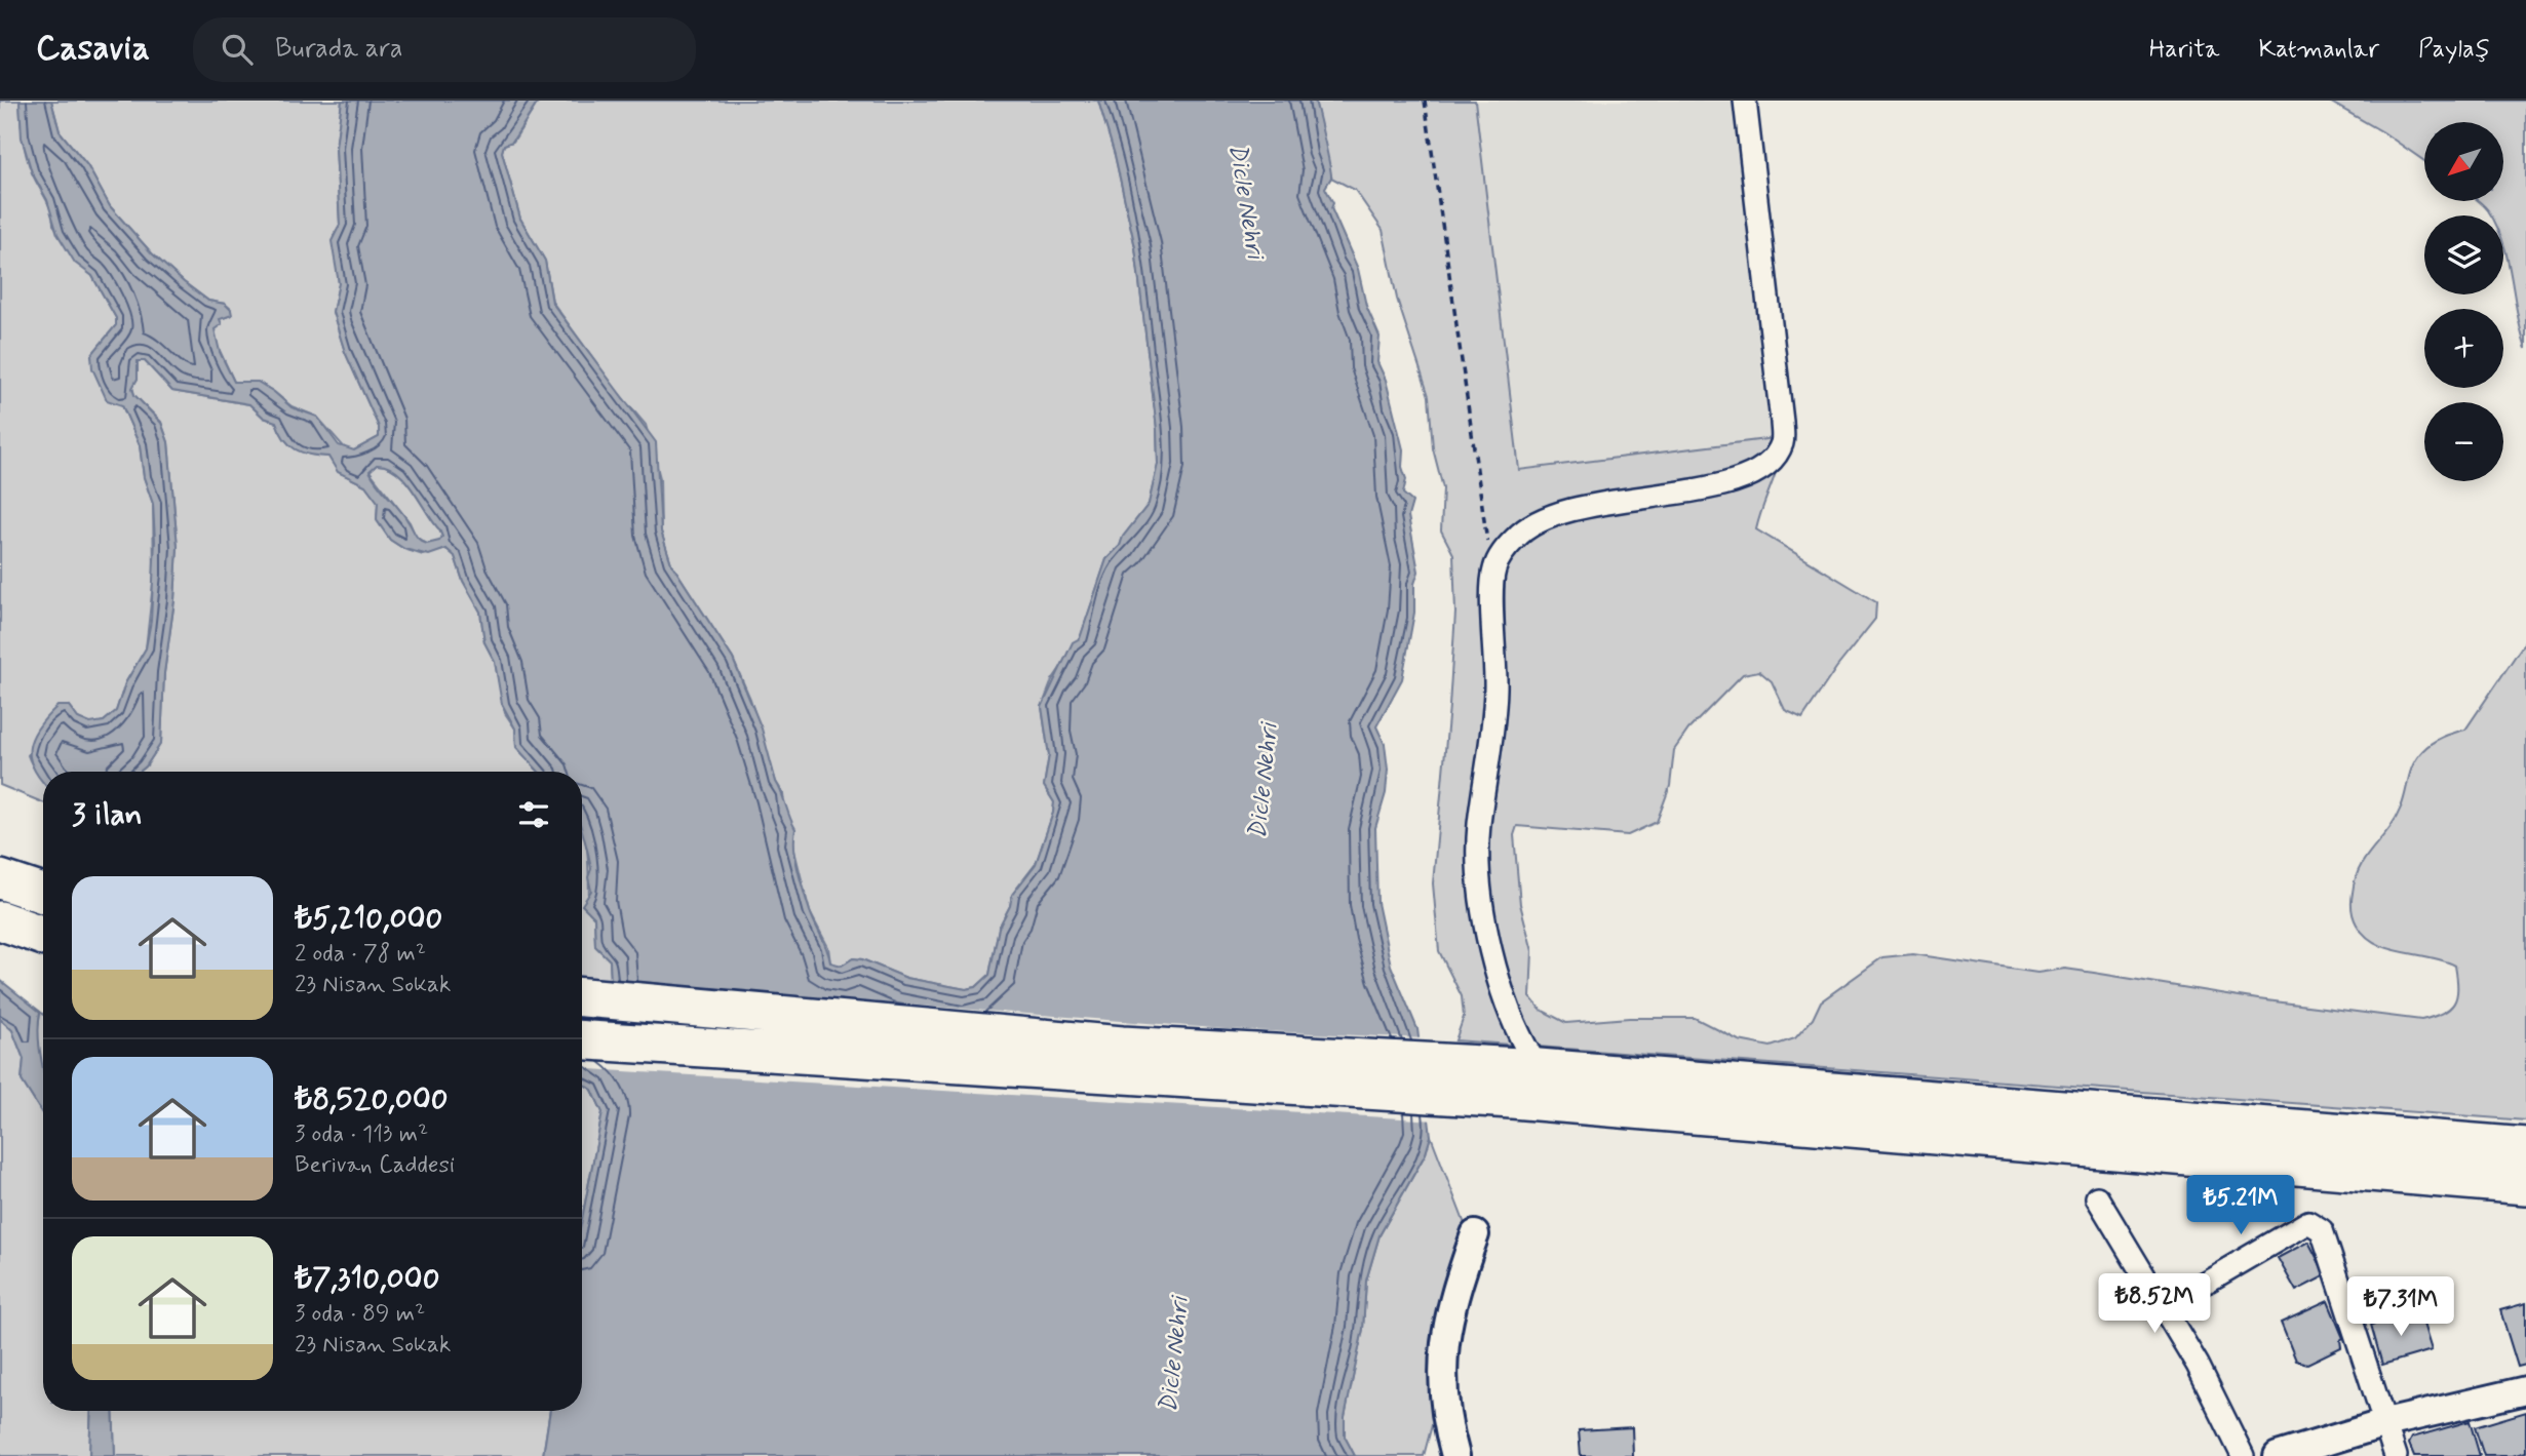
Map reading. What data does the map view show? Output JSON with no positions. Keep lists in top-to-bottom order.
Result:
{
  "water": ["Dicle Nehri"],
  "north": "bottom left",
  "page": {
    "header": "Casavia",
    "search": "Burada ara",
    "nav": ["Harita", "Katmanlar", "Paylaş"],
    "map_buttons": ["+", "−"],
    "heading": "3 ilan",
    "list": [
      {
        "name": "₺5,210,000",
        "note": "2 oda · 78 m² · 23 Nisan Sokak"
      },
      {
        "name": "₺8,520,000",
        "note": "3 oda · 113 m² · Berivan Caddesi"
      },
      {
        "name": "₺7,310,000",
        "note": "3 oda · 89 m² · 23 Nisan Sokak"
      }
    ],
    "price": ["₺5.21M", "₺8.52M", "₺7.31M"]
  }
}
